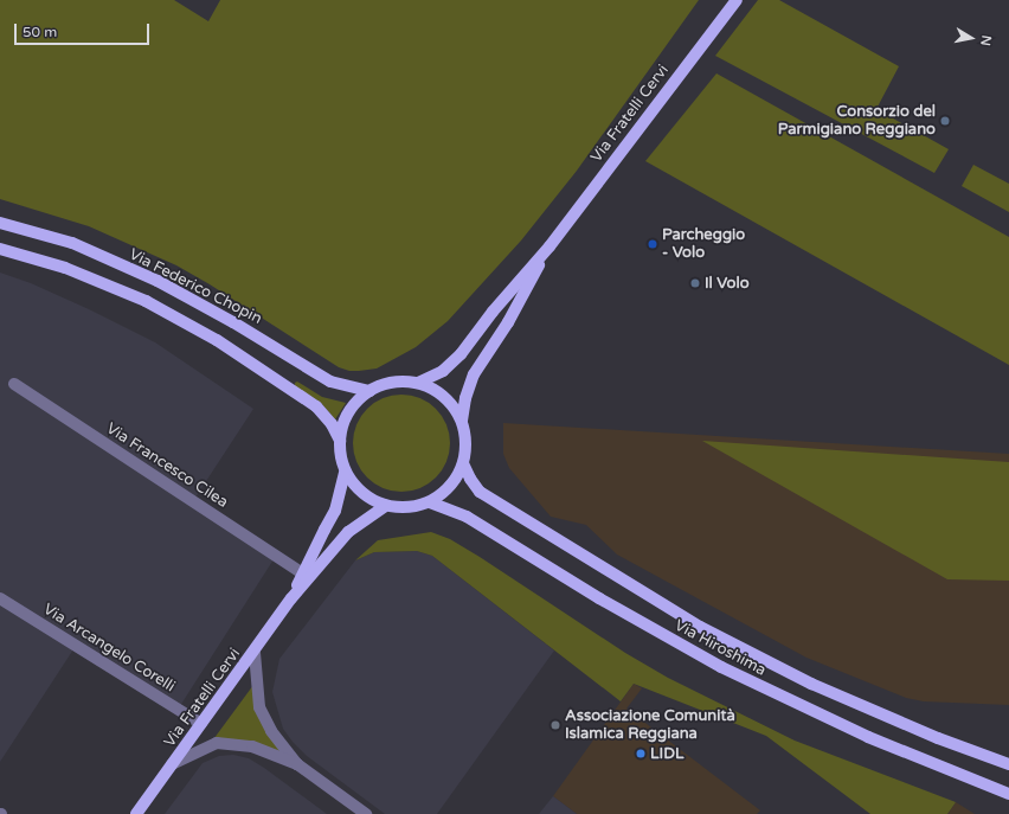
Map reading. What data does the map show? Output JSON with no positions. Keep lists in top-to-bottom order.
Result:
{
  "streets": {
    "main road": ["Via Fratelli Cervi", "Via Federico Chopin", "Via Hiroshima"],
    "street": ["Via Francesco Cilea", "Via Arcangelo Corelli"]
  },
  "crossings": [
    ["Via Fratelli Cervi", "Via Federico Chopin"],
    ["Via Fratelli Cervi", "Via Francesco Cilea"],
    ["Via Fratelli Cervi", "Via Arcangelo Corelli"],
    ["Via Fratelli Cervi", "Via Hiroshima"],
    ["Via Federico Chopin", "Via Hiroshima"]
  ],
  "places": [
    "Consorzio del Parmigiano Reggiano",
    "Parcheggio - Volo",
    "Il Volo",
    "Associazione Comunità Islamica Reggiana",
    "LIDL"
  ],
  "scale_bar": "50 m",
  "north": "right"
}
